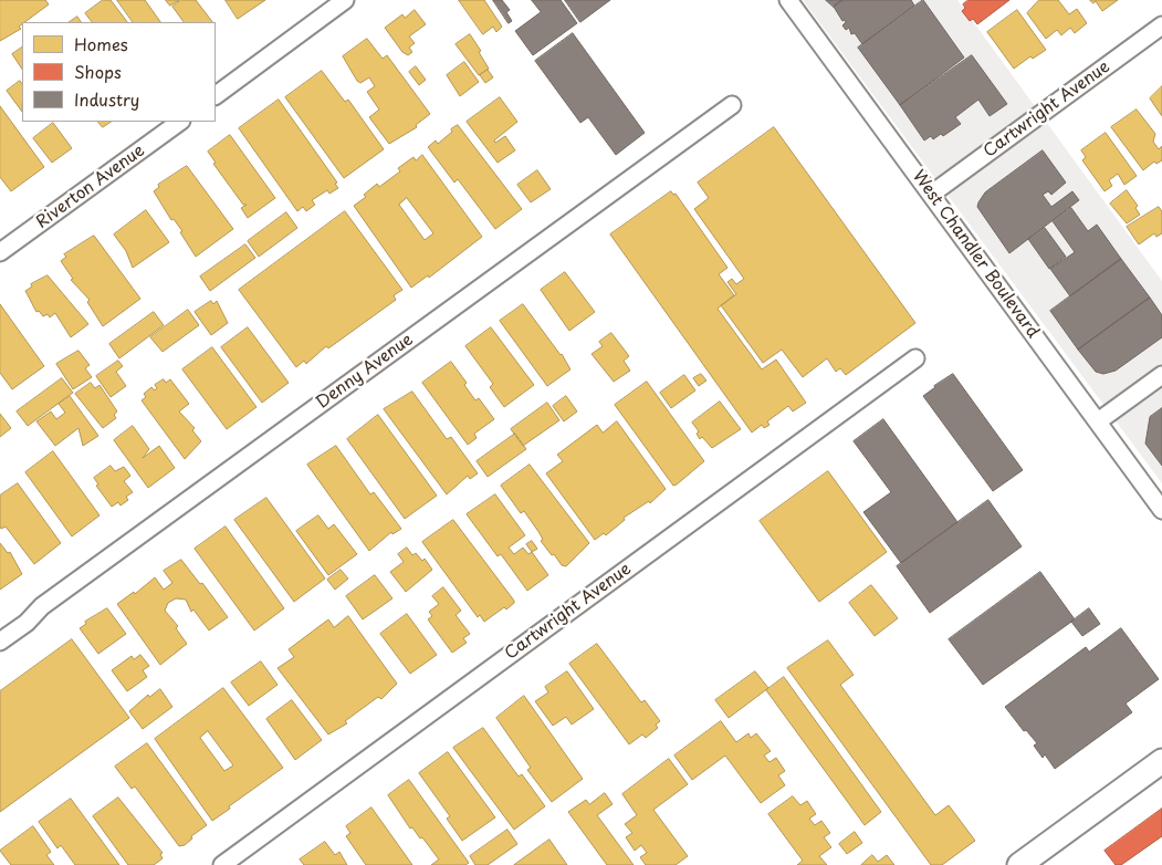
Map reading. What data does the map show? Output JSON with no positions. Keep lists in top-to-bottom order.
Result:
{
  "streets": {
    "street": [
      "Cartwright Avenue",
      "Riverton Avenue",
      "West Chandler Boulevard",
      "Denny Avenue"
    ]
  },
  "crossings": [
    ["Cartwright Avenue", "West Chandler Boulevard"]
  ],
  "legend": ["Homes", "Shops", "Industry"]
}
